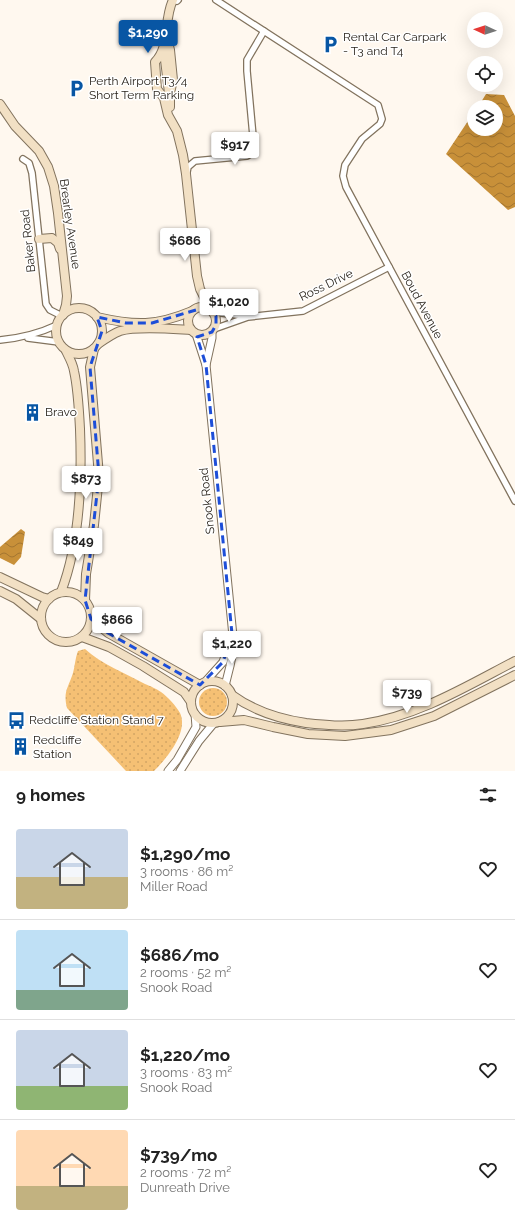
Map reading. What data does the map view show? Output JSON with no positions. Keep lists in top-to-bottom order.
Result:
{
  "streets": {
    "main road": ["Brearley Avenue"],
    "street": [
      "Baker Road",
      "Ross Drive",
      "Boud Avenue",
      "Snook Road"
    ]
  },
  "crossings": [
    ["Brearley Avenue", "Baker Road"],
    ["Ross Drive", "Boud Avenue"],
    ["Ross Drive", "Snook Road"]
  ],
  "places": {
    "parking": ["Rental Car Carpark - T3 and T4", "Perth Airport T3/4 Short Term Parking"],
    "building": ["Bravo", "Redcliffe Station"],
    "bus stop": ["Redcliffe Station Stand 7"]
  },
  "north": "left",
  "page": {
    "price": [
      "$1,290",
      "$917",
      "$686",
      "$1,020",
      "$873",
      "$849",
      "$866",
      "$1,220",
      "$739"
    ],
    "heading": "9 homes",
    "list": [
      {
        "name": "$1,290/mo",
        "note": "3 rooms · 86 m² · Miller Road"
      },
      {
        "name": "$686/mo",
        "note": "2 rooms · 52 m² · Snook Road"
      },
      {
        "name": "$1,220/mo",
        "note": "3 rooms · 83 m² · Snook Road"
      },
      {
        "name": "$739/mo",
        "note": "2 rooms · 72 m² · Dunreath Drive"
      }
    ]
  }
}
